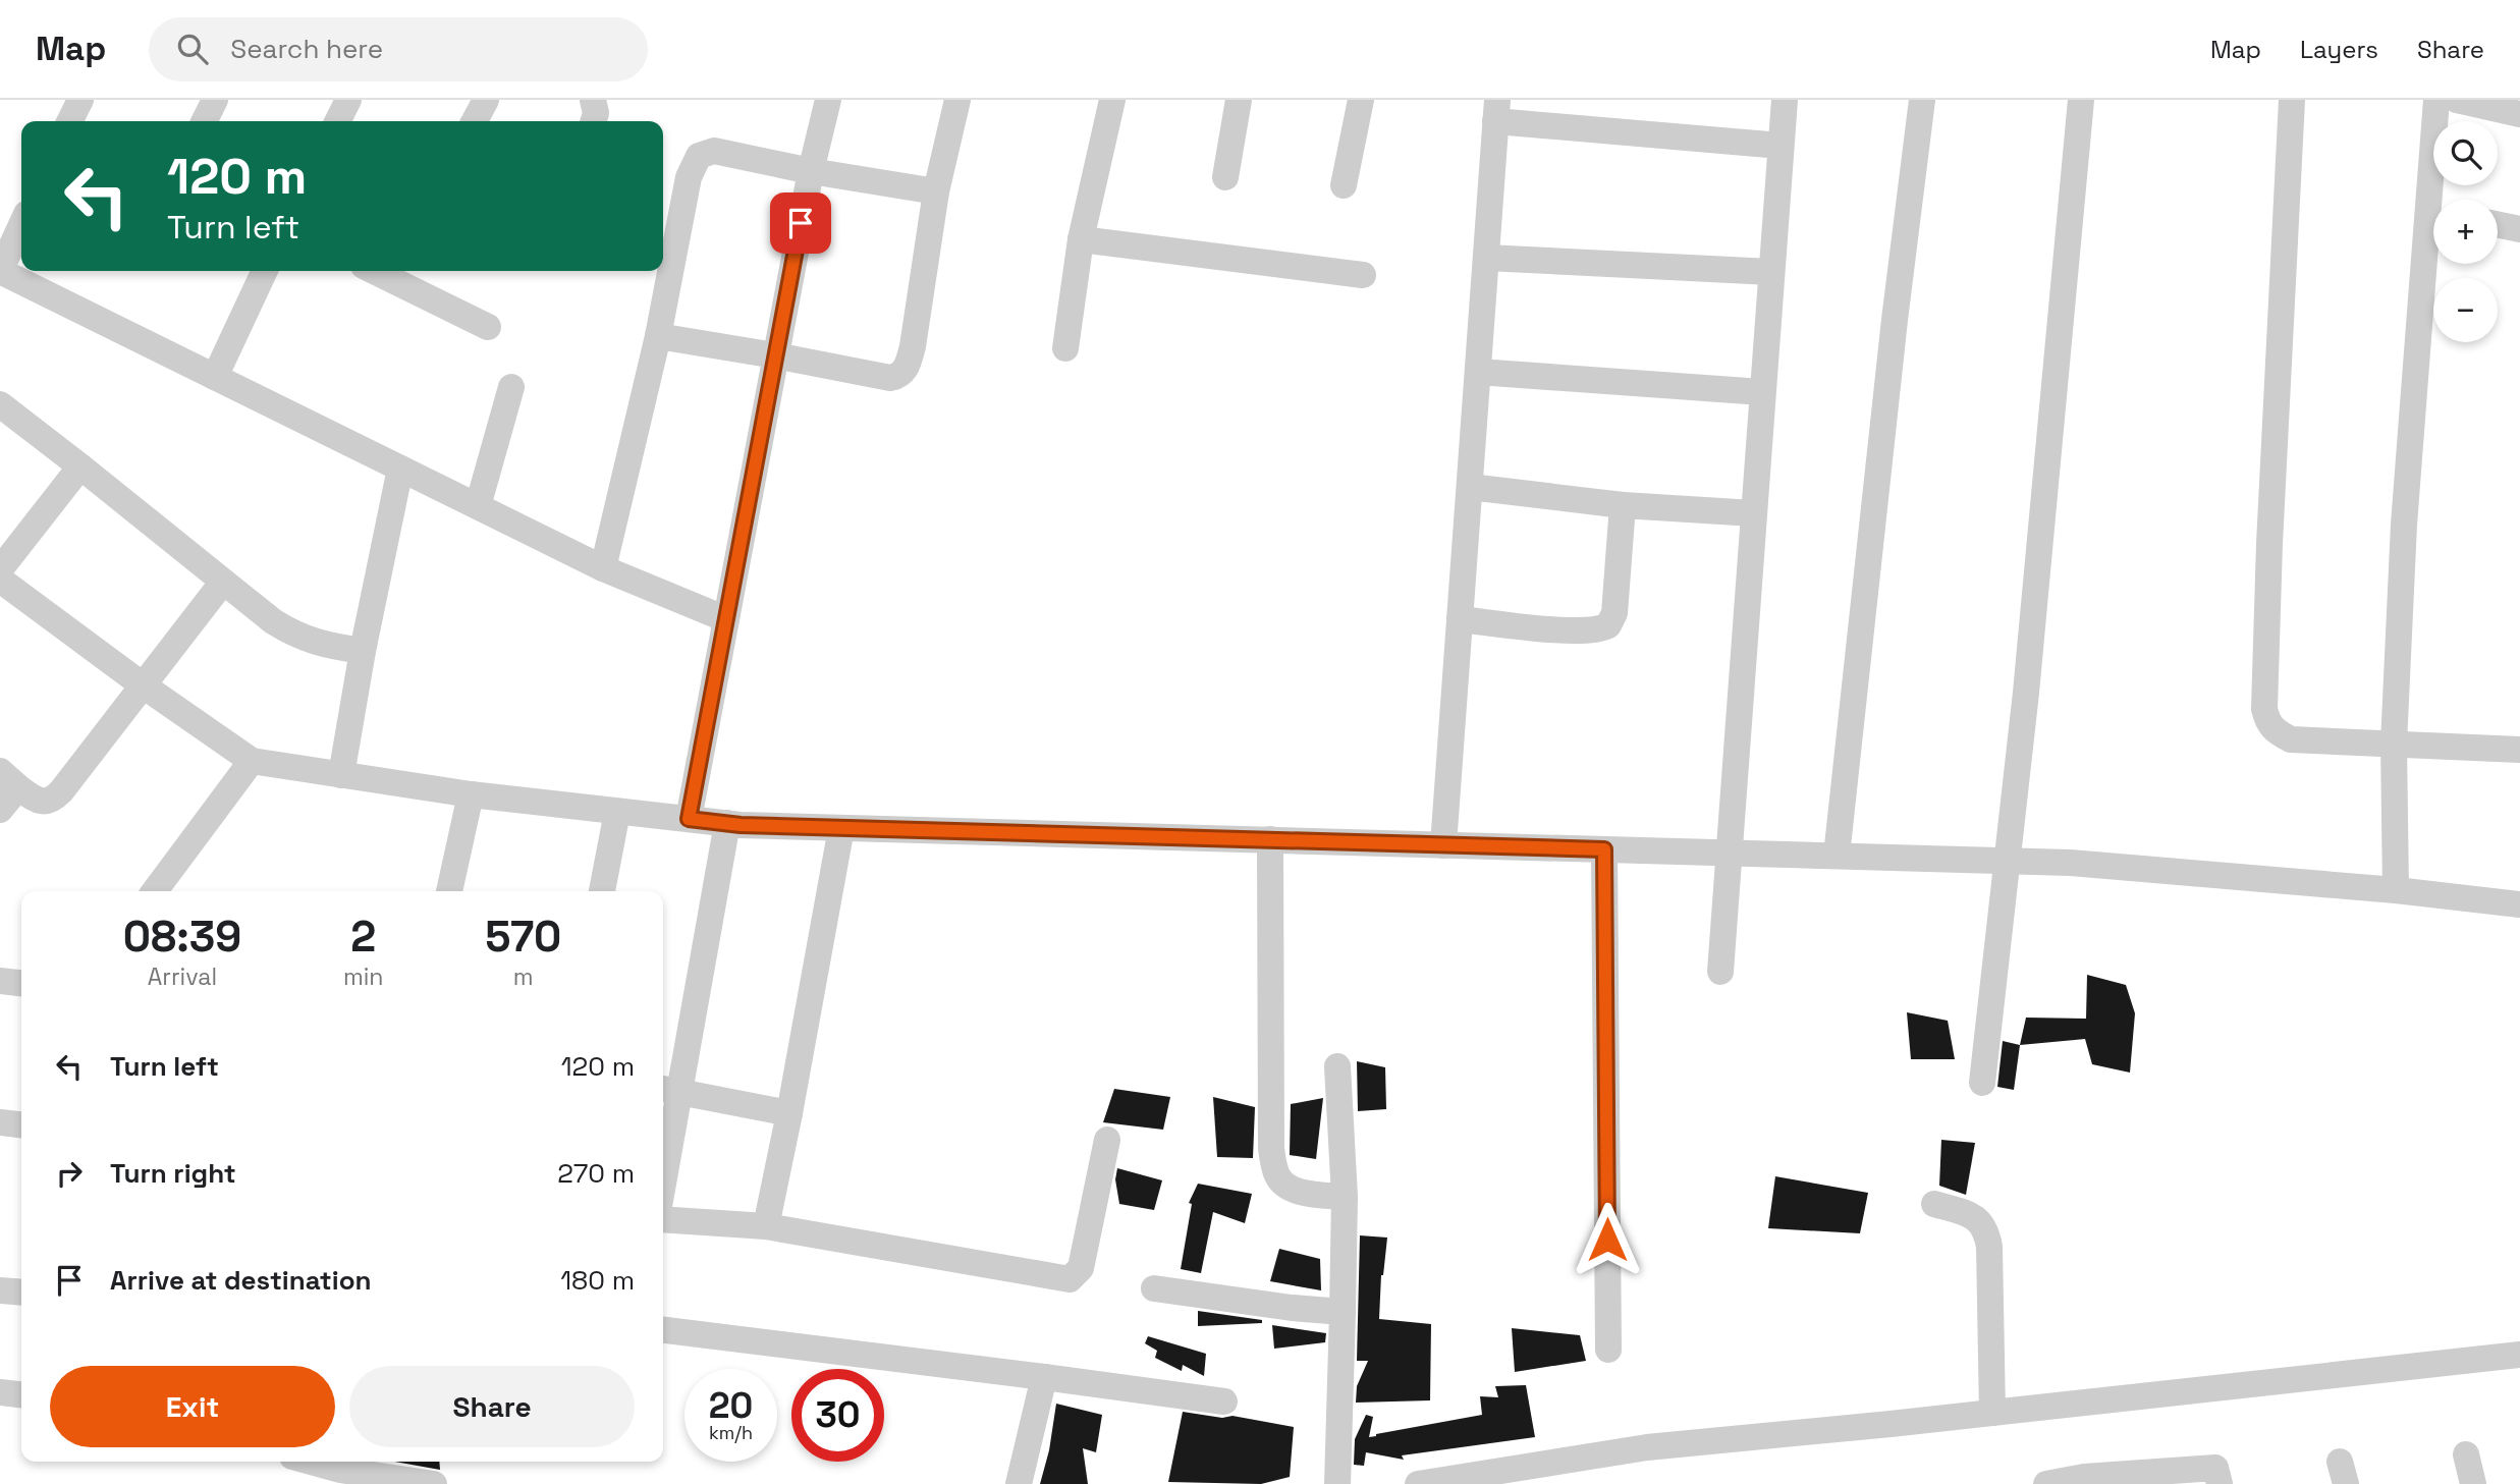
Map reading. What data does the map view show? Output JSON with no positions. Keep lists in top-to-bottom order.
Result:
{
  "page": {
    "header": "Map",
    "search": "Search here",
    "nav": ["Map", "Layers", "Share"],
    "map_buttons": ["+", "−"],
    "turn": ["120 m", "Turn left"],
    "eta": [
      "08:39",
      "Arrival",
      "2",
      "min",
      "570",
      "m"
    ],
    "list": [
      {
        "name": "Turn left",
        "value": "120 m"
      },
      {
        "name": "Turn right",
        "value": "270 m"
      },
      {
        "name": "Arrive at destination",
        "value": "180 m"
      }
    ],
    "buttons": ["Exit", "Share"],
    "speed": "20 km/h",
    "limit": "30"
  }
}
